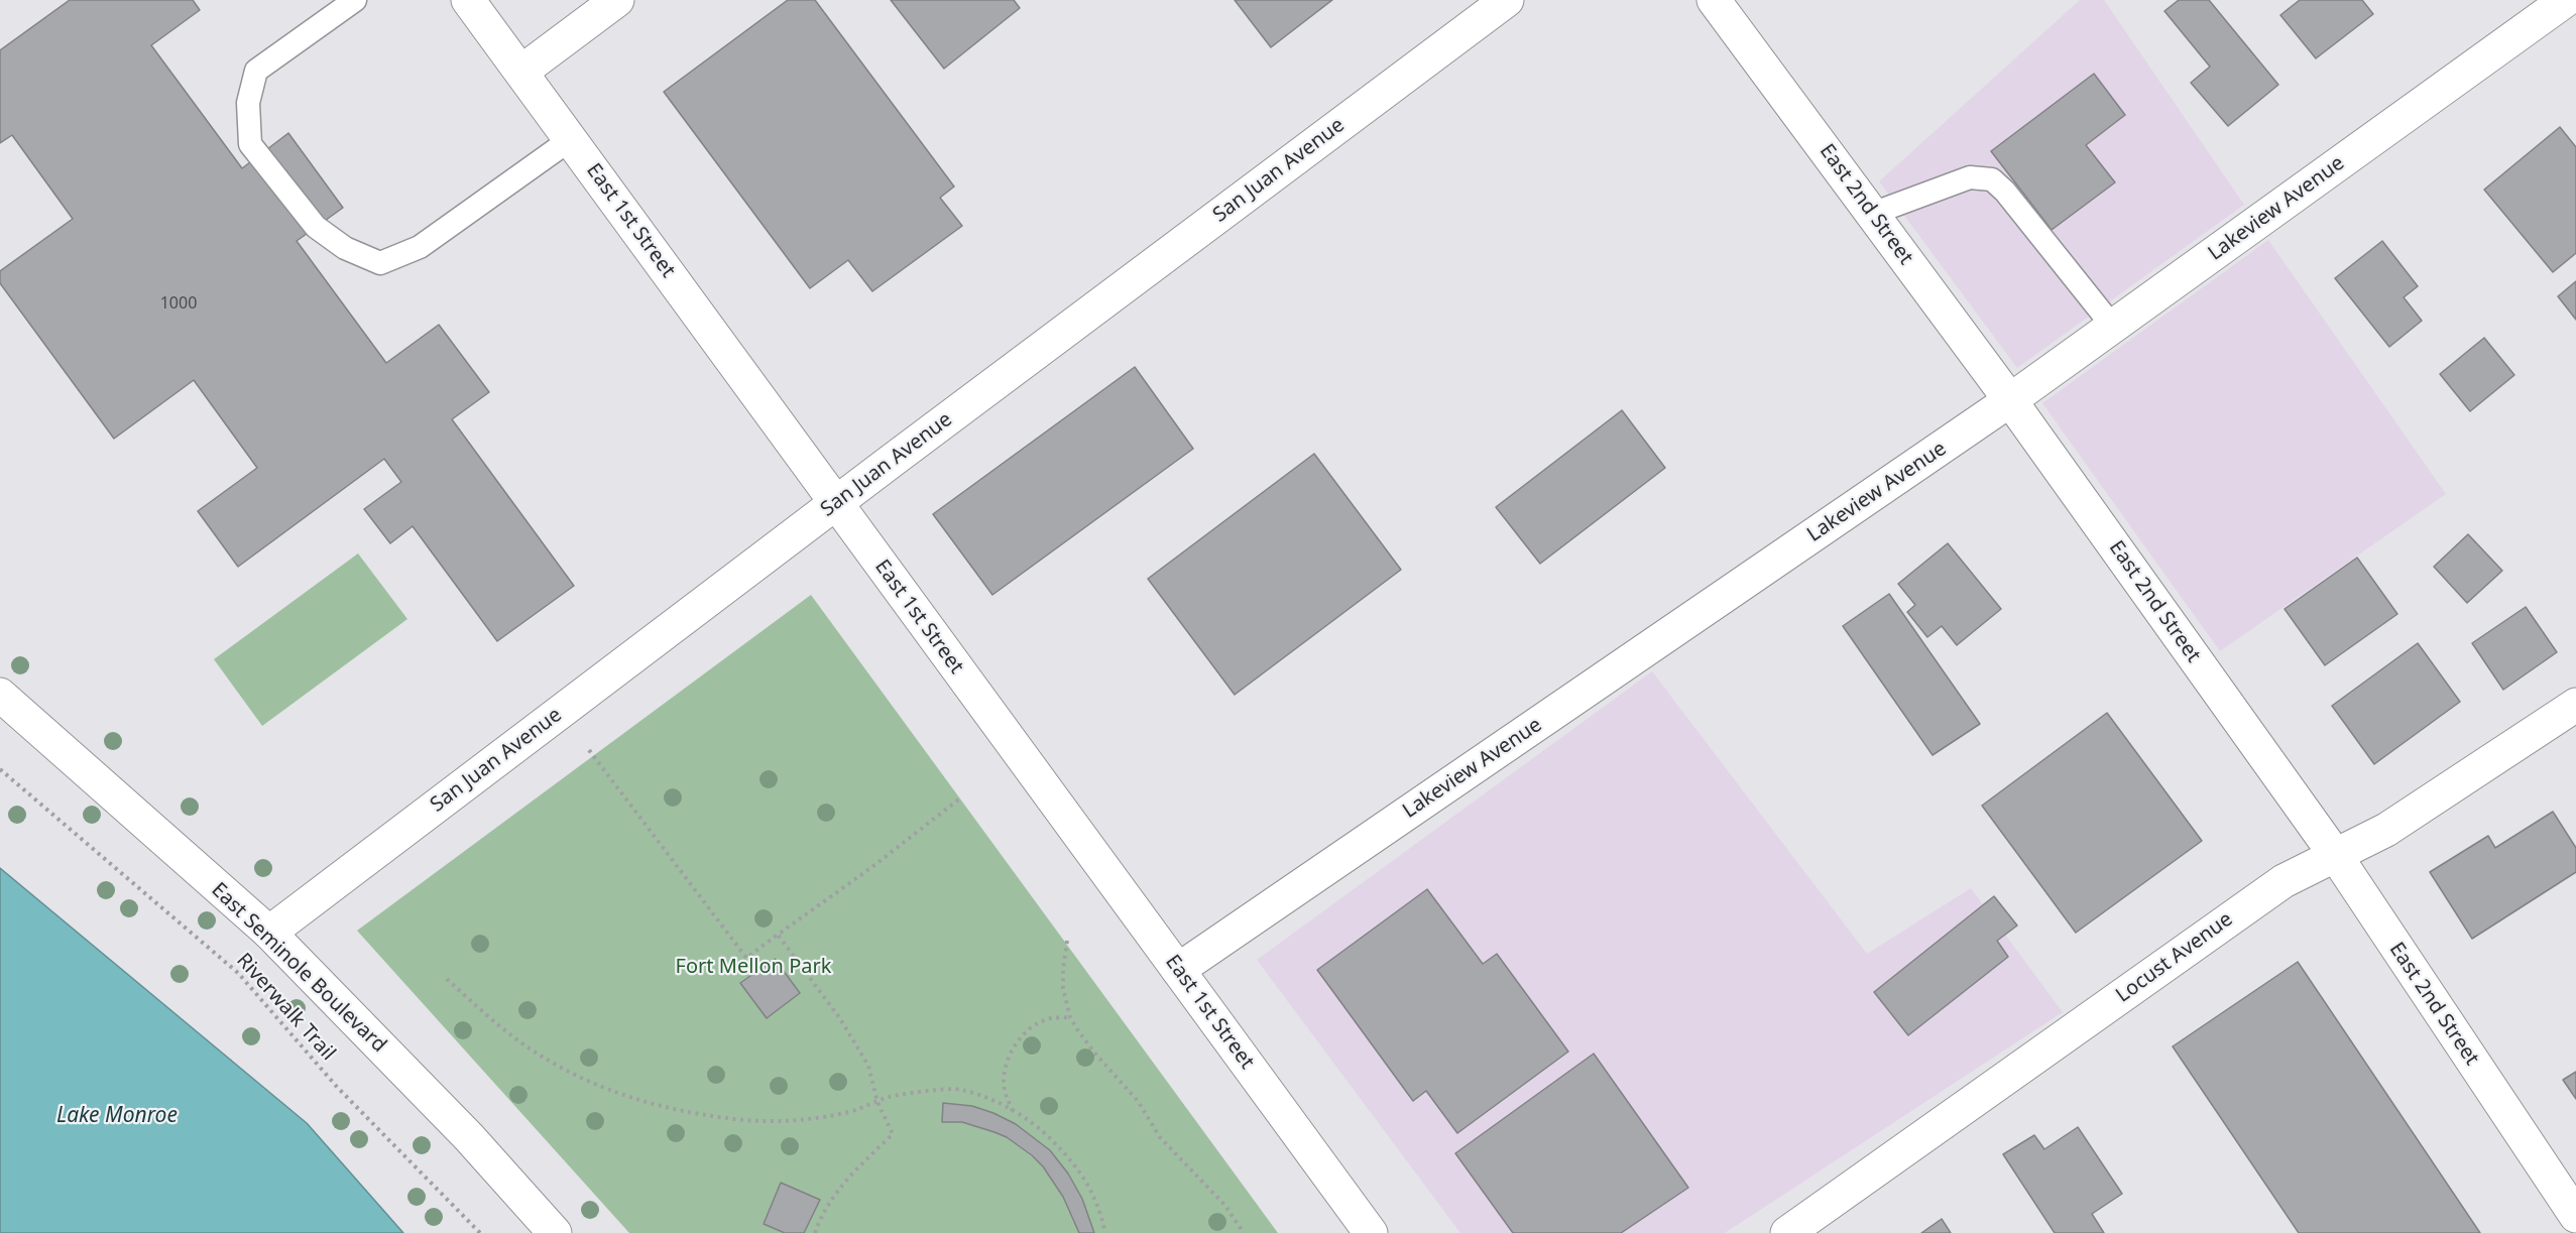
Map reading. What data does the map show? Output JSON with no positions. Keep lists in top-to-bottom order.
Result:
{
  "streets": {
    "street": [
      "San Juan Avenue",
      "East 2nd Street",
      "Lakeview Avenue",
      "East 1st Street",
      "Locust Avenue",
      "East Seminole Boulevard"
    ],
    "path": ["Riverwalk Trail"]
  },
  "crossings": [
    ["San Juan Avenue", "East 1st Street"],
    ["San Juan Avenue", "East Seminole Boulevard"],
    ["East 2nd Street", "Lakeview Avenue"],
    ["East 2nd Street", "Locust Avenue"],
    ["Lakeview Avenue", "East 1st Street"]
  ],
  "water": ["Lake Monroe"],
  "parks": ["Fort Mellon Park"],
  "house_numbers": ["1000"]
}
